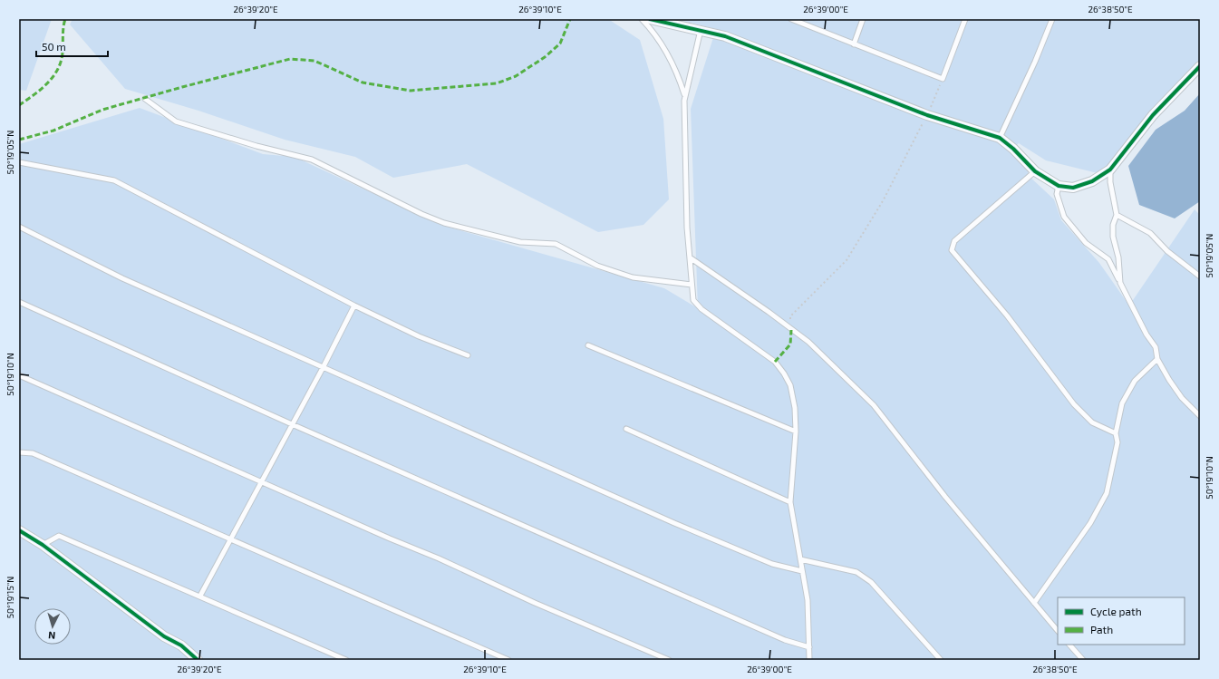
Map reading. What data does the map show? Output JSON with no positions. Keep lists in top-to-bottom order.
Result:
{
  "legend": ["Cycle path", "Path"],
  "scale_bar": "50 m",
  "north": "bottom",
  "coordinates": [
    "26°39'20\"E",
    "26°39'10\"E",
    "26°39'00\"E",
    "26°38'50\"E",
    "50°19'05\"N",
    "50°19'10\"N",
    "50°19'15\"N"
  ]
}
